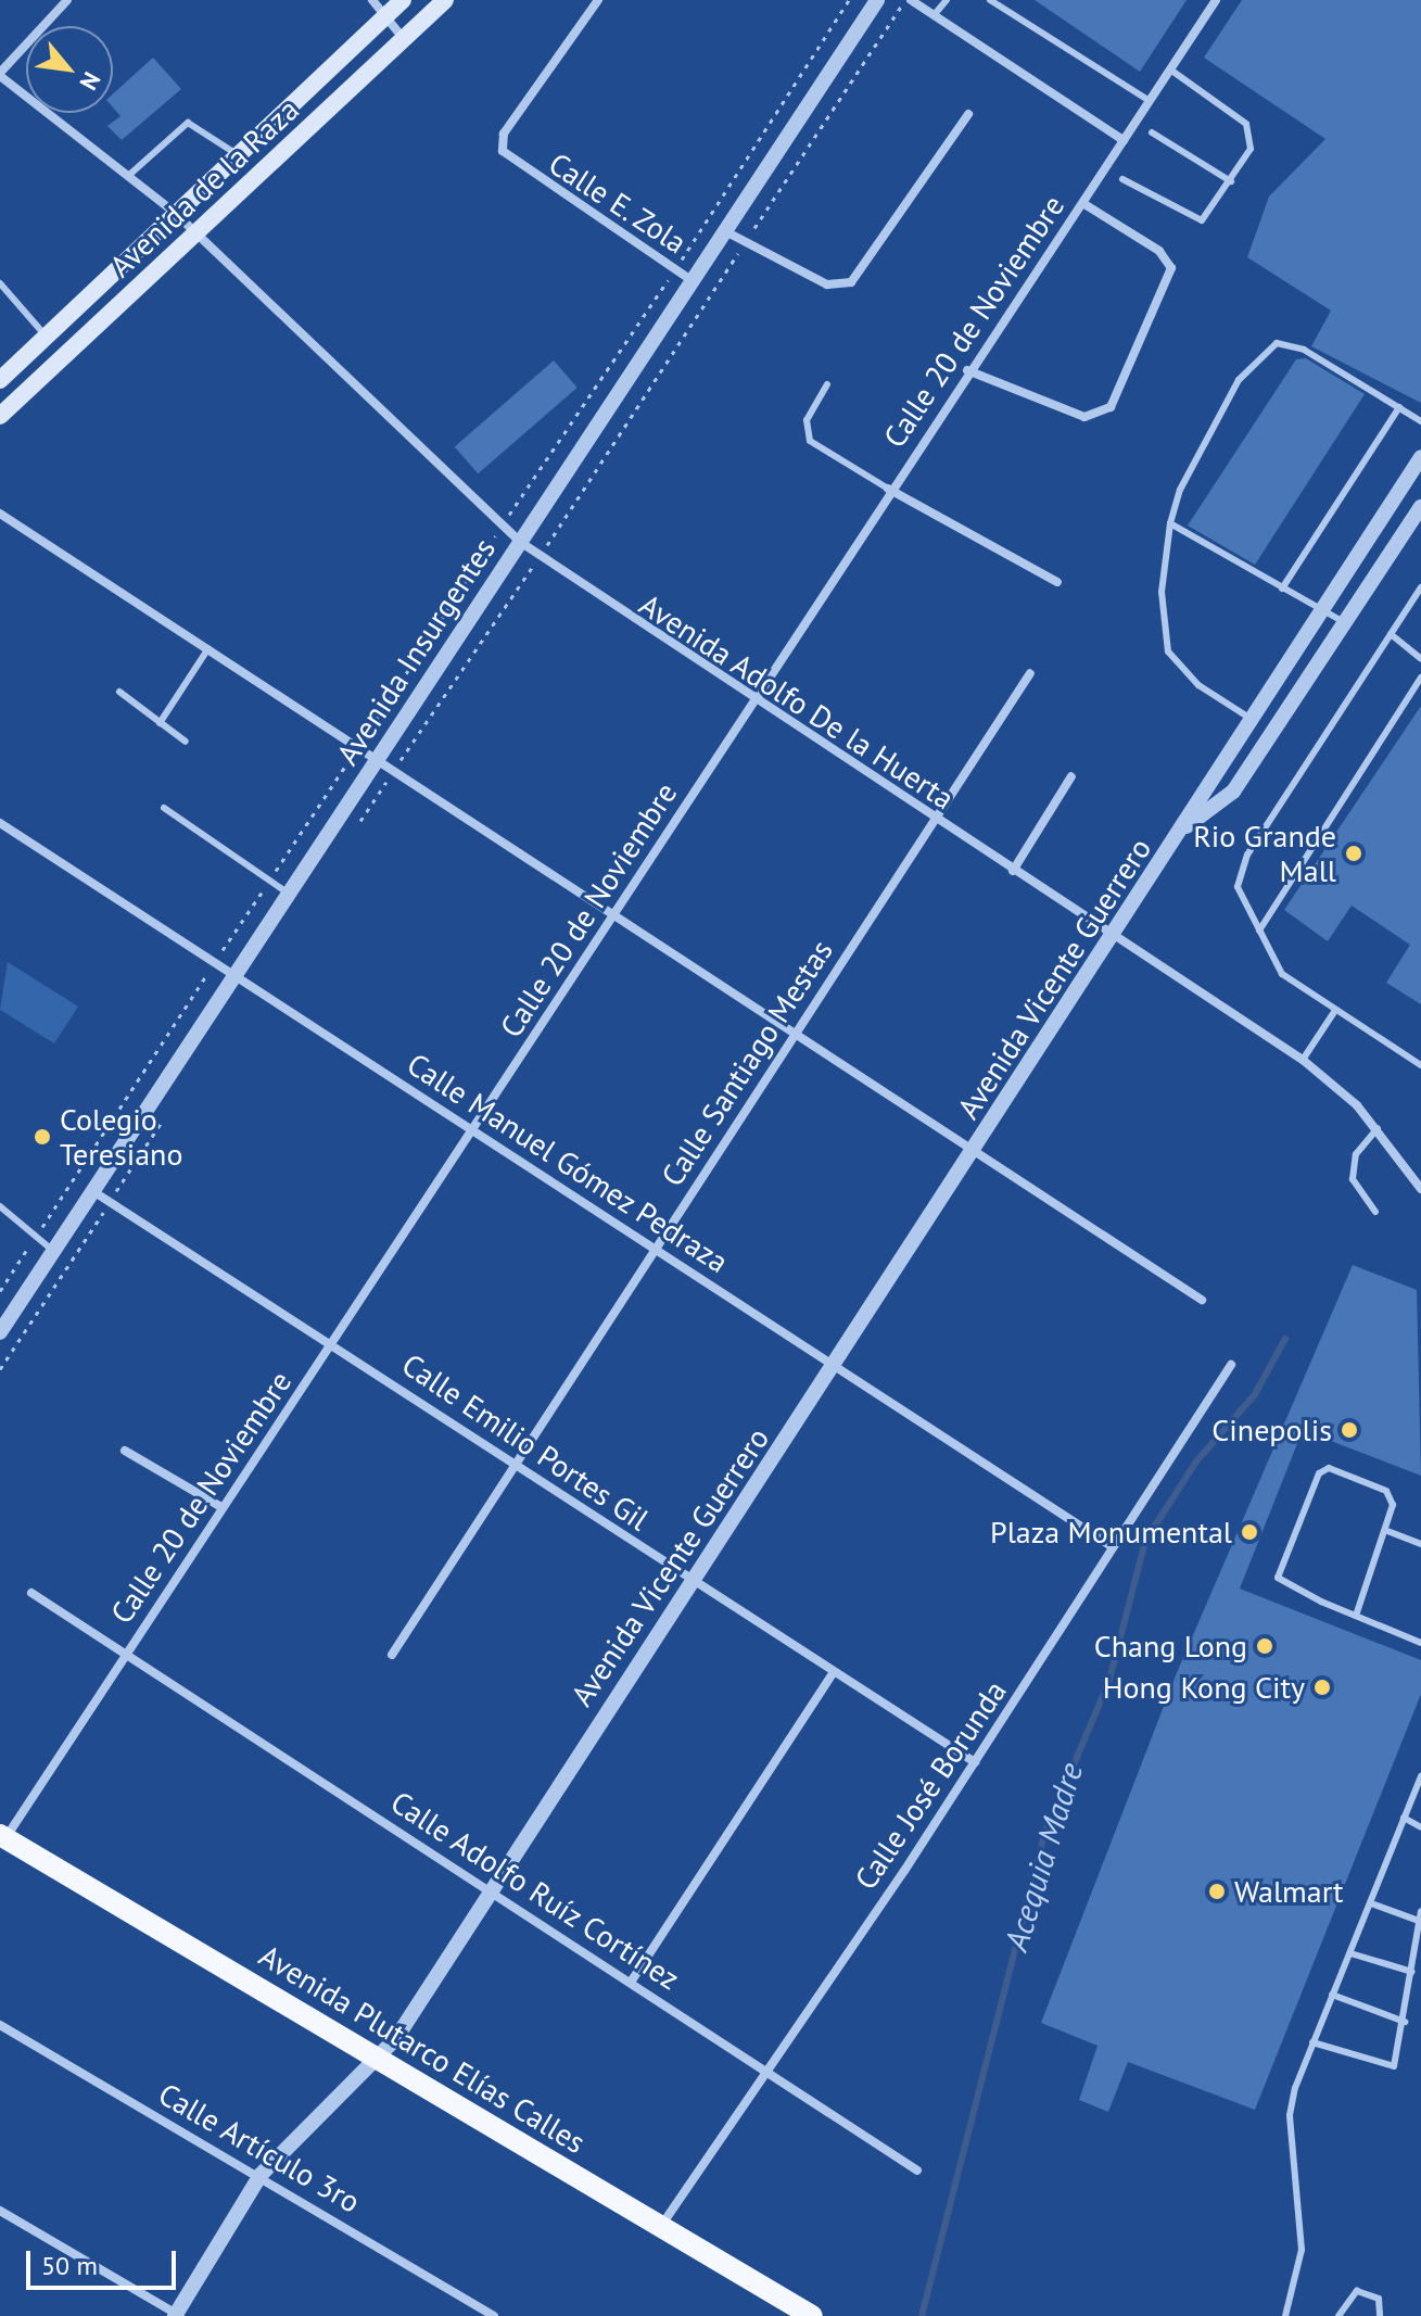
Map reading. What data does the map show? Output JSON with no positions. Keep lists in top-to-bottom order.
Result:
{
  "streets": {
    "main road": ["Avenida de la Raza", "Avenida Plutarco Elías Calles"],
    "street": [
      "Calle E. Zola",
      "Calle 20 de Noviembre",
      "Avenida Insurgentes",
      "Avenida Adolfo De la Huerta",
      "Avenida Vicente Guerrero",
      "Calle Santiago Mestas",
      "Calle Manuel Gómez Pedraza",
      "Calle Emilio Portes Gil",
      "Calle José Borunda",
      "Calle Adolfo Ruíz Cortínez",
      "Calle Artículo 3ro"
    ]
  },
  "crossings": [
    ["Avenida de la Raza", "Avenida Adolfo De la Huerta"],
    ["Calle E. Zola", "Avenida Insurgentes"],
    ["Calle 20 de Noviembre", "Avenida Adolfo De la Huerta"],
    ["Calle 20 de Noviembre", "Calle Manuel Gómez Pedraza"],
    ["Calle 20 de Noviembre", "Calle Emilio Portes Gil"],
    ["Calle 20 de Noviembre", "Calle Adolfo Ruíz Cortínez"],
    ["Calle 20 de Noviembre", "Avenida Plutarco Elías Calles"],
    ["Avenida Insurgentes", "Avenida Adolfo De la Huerta"],
    ["Avenida Insurgentes", "Calle Manuel Gómez Pedraza"],
    ["Avenida Insurgentes", "Calle Emilio Portes Gil"],
    ["Avenida Adolfo De la Huerta", "Avenida Vicente Guerrero"],
    ["Avenida Adolfo De la Huerta", "Calle Santiago Mestas"],
    ["Avenida Vicente Guerrero", "Calle Manuel Gómez Pedraza"],
    ["Avenida Vicente Guerrero", "Calle Emilio Portes Gil"],
    ["Avenida Vicente Guerrero", "Calle Adolfo Ruíz Cortínez"],
    ["Avenida Vicente Guerrero", "Avenida Plutarco Elías Calles"],
    ["Avenida Vicente Guerrero", "Calle Artículo 3ro"],
    ["Calle Santiago Mestas", "Calle Manuel Gómez Pedraza"],
    ["Calle Santiago Mestas", "Calle Emilio Portes Gil"],
    ["Calle Manuel Gómez Pedraza", "Calle José Borunda"],
    ["Calle Emilio Portes Gil", "Calle José Borunda"],
    ["Calle José Borunda", "Calle Adolfo Ruíz Cortínez"],
    ["Calle José Borunda", "Avenida Plutarco Elías Calles"]
  ],
  "water": ["Acequia Madre"],
  "places": [
    "Rio Grande Mall",
    "Colegio Teresiano",
    "Cinepolis",
    "Plaza Monumental",
    "Chang Long",
    "Hong Kong City",
    "Walmart"
  ],
  "scale_bar": "50 m",
  "north": "bottom right"
}
